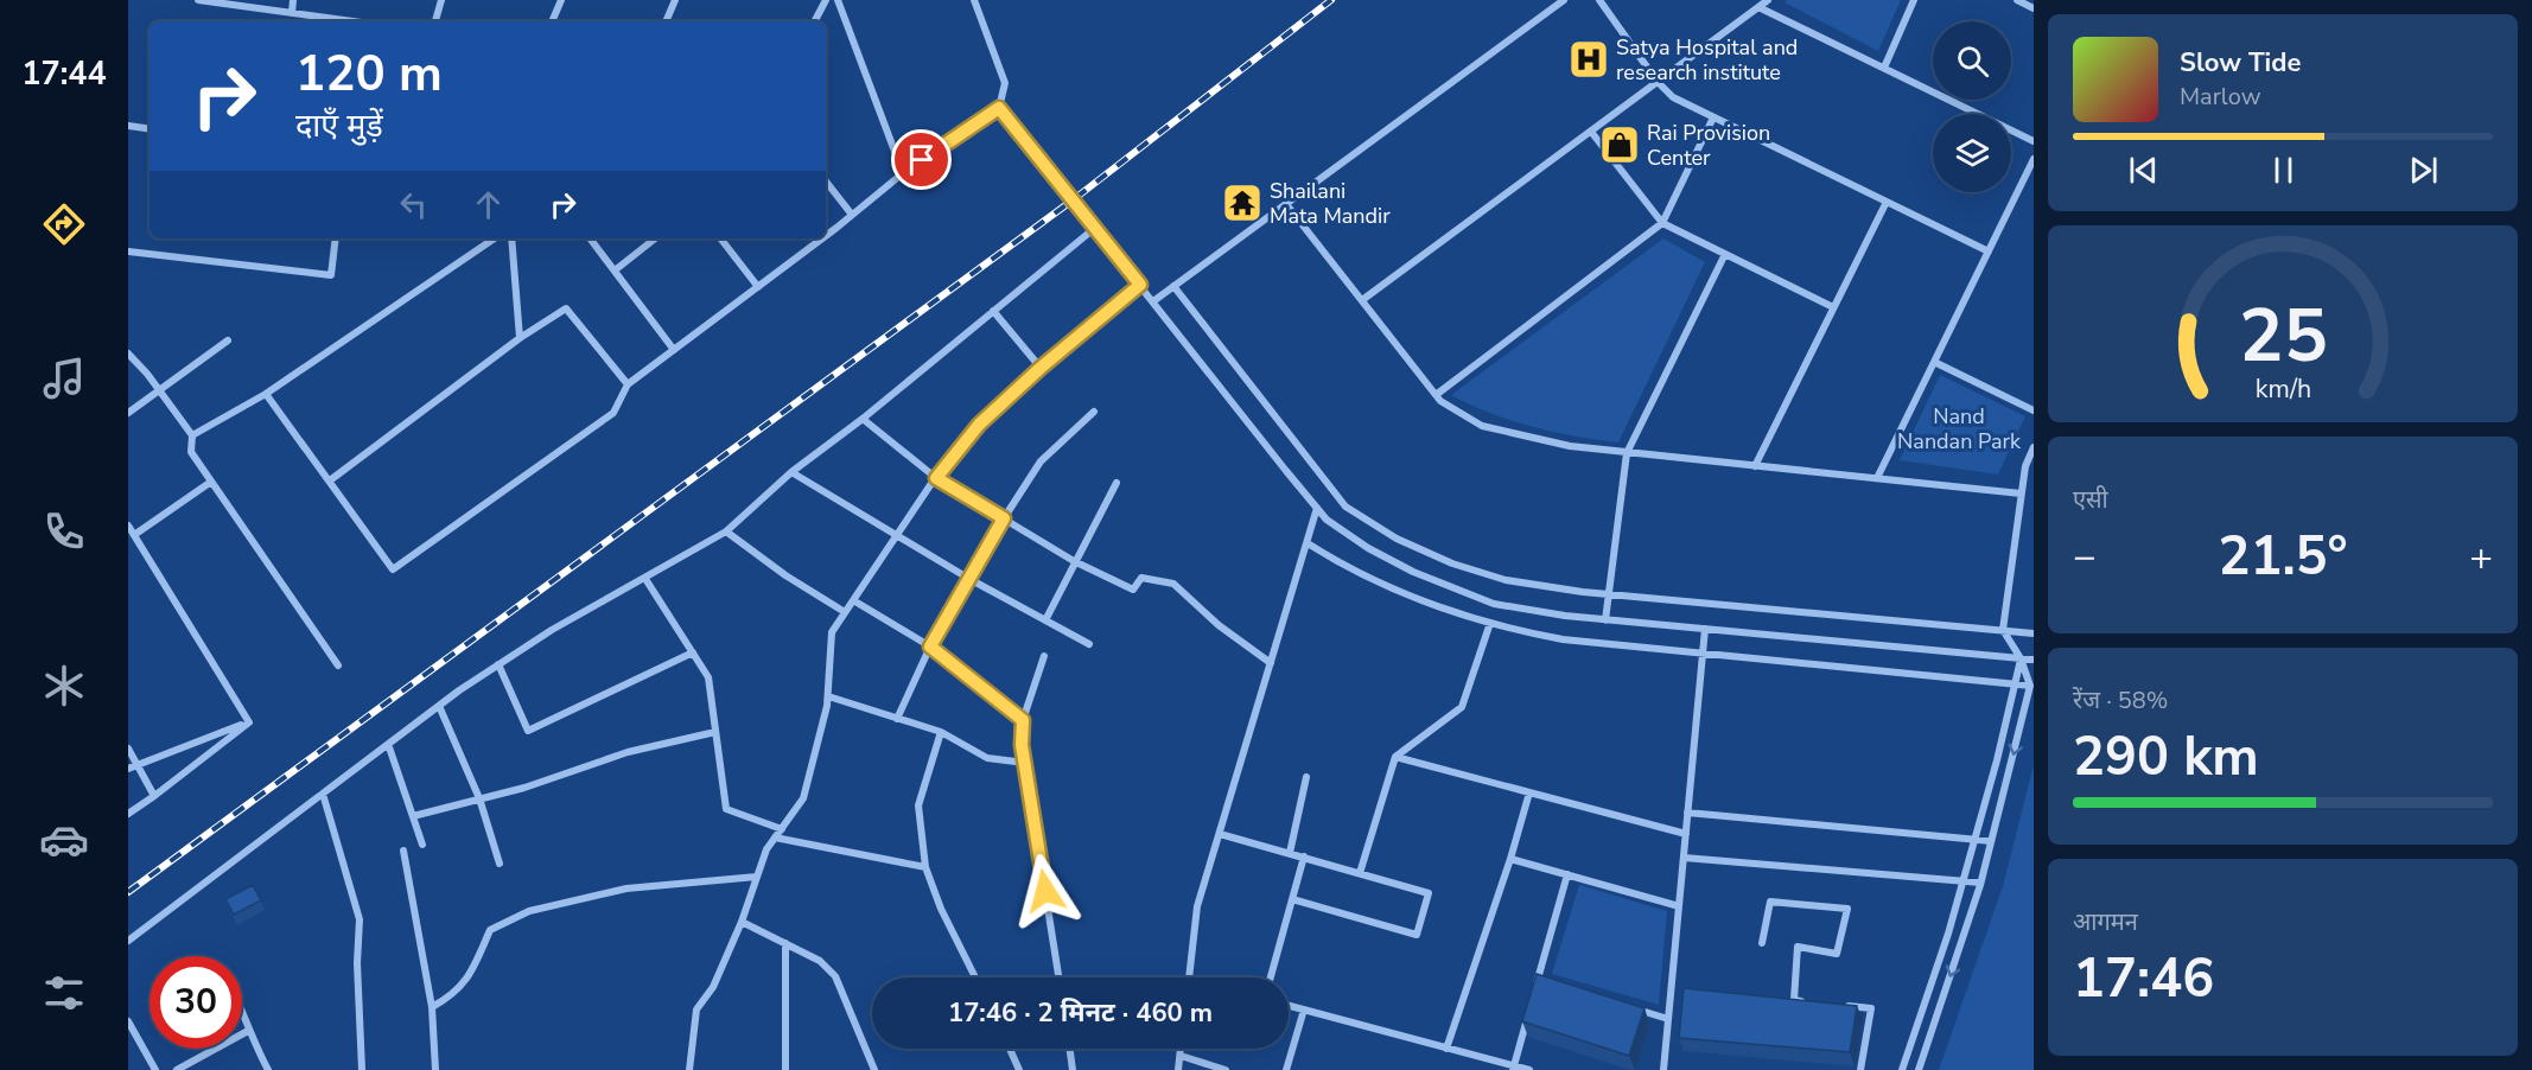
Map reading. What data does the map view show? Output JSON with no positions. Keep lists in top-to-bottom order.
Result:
{
  "parks": ["Nand Nandan Park"],
  "places": {
    "hospital": ["Satya Hospital and research institute"],
    "shop": ["Rai Provision Center"],
    "temple": ["Shailani Mata Mandir"]
  },
  "page": {
    "tabs": "17:44",
    "turn": ["120 m", "दाएँ मुड़ें"],
    "song": ["Slow Tide", "Marlow"],
    "tile": [
      "एसी",
      ["रेंज · 58%", "290 km"],
      ["आगमन", "17:46"]
    ],
    "heat": ["−", "21.5°", "+"],
    "limit": "30",
    "trip": "17:46 · 2 मिनट · 460 m",
    "gauge": ["25", "km/h"]
  }
}
